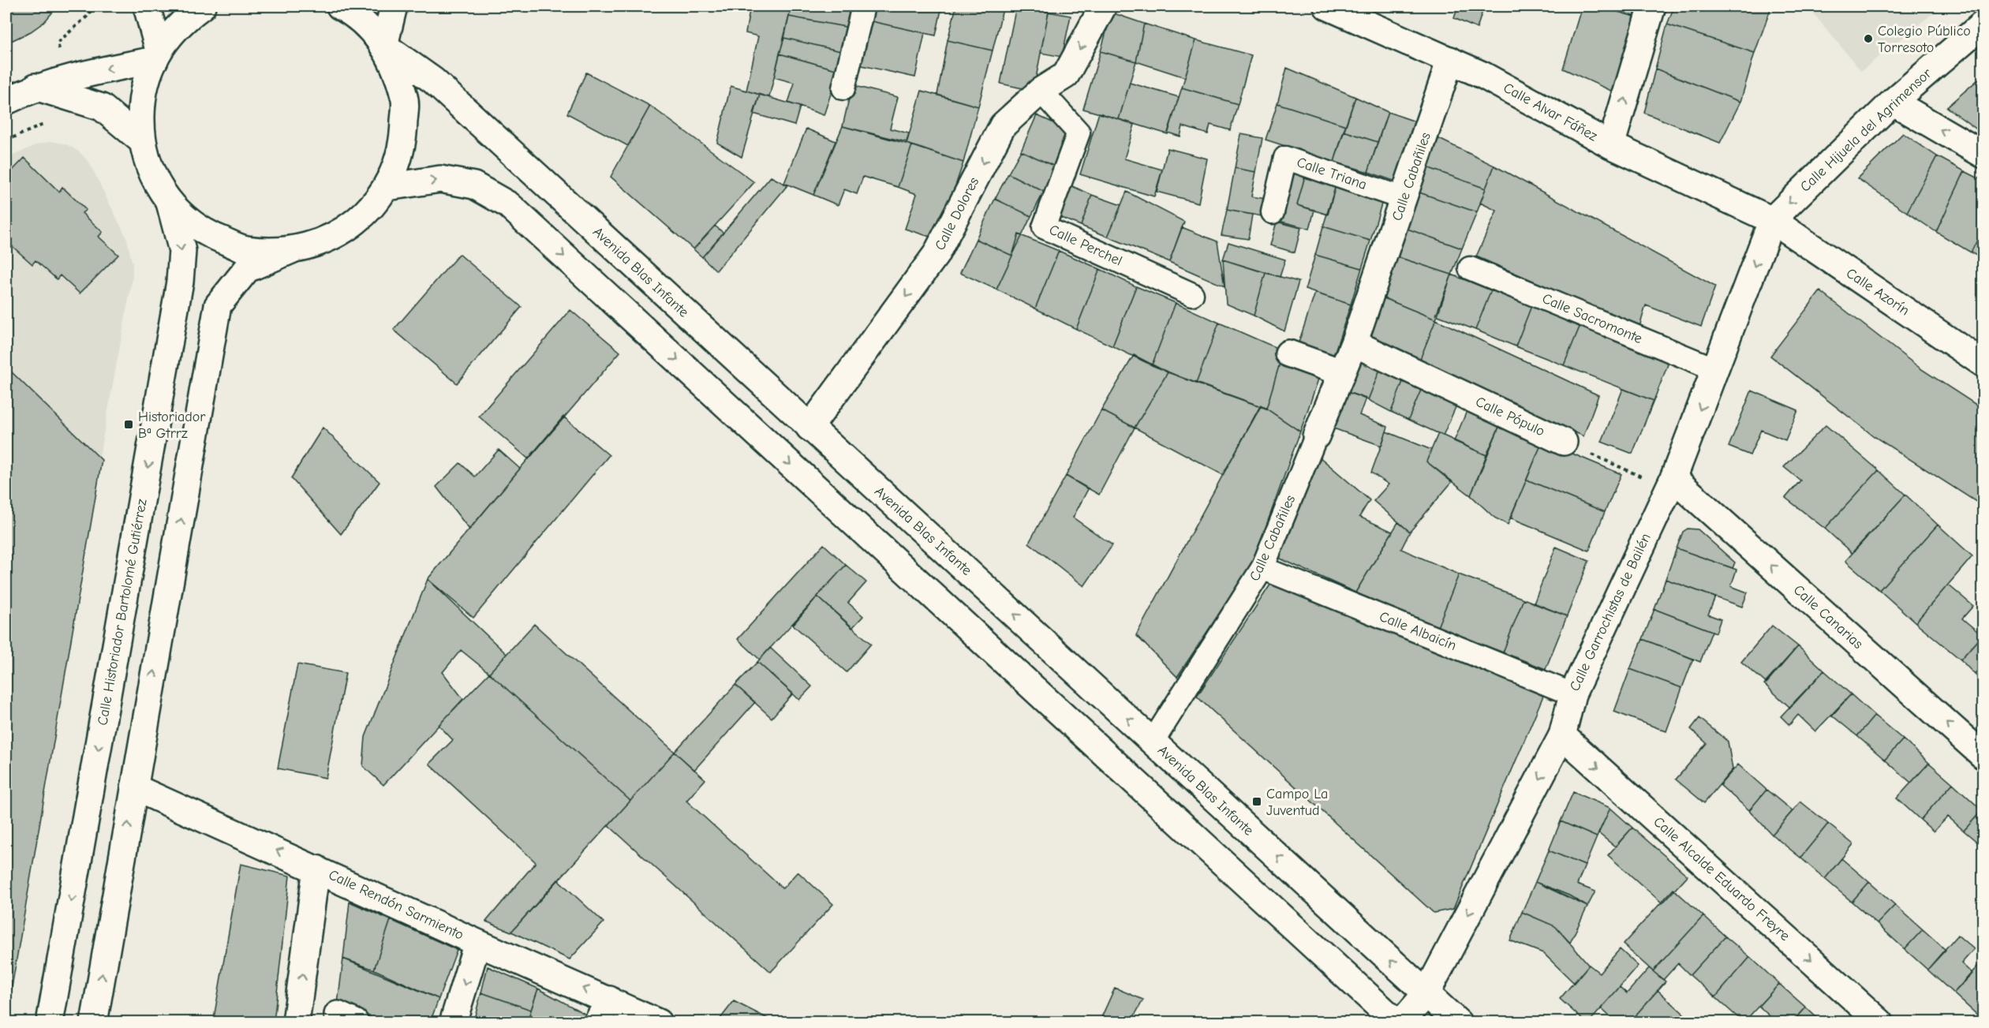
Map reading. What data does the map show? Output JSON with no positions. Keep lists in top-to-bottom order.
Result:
{
  "streets": {
    "street": [
      "Calle Alvar Fáñez",
      "Calle Hijuela del Agrimensor",
      "Calle Triana",
      "Calle Cabañiles",
      "Calle Dolores",
      "Calle Perchel",
      "Avenida Blas Infante",
      "Calle Azorín",
      "Calle Sacromonte",
      "Calle Pópulo",
      "Calle Historiador Bartolomé Gutiérrez",
      "Calle Garrochistas de Bailén",
      "Calle Canarias",
      "Calle Albaicín",
      "Calle Alcalde Eduardo Freyre",
      "Calle Rendón Sarmiento"
    ]
  },
  "crossings": [
    ["Calle Alvar Fáñez", "Calle Hijuela del Agrimensor"],
    ["Calle Alvar Fáñez", "Calle Cabañiles"],
    ["Calle Alvar Fáñez", "Calle Azorín"],
    ["Calle Alvar Fáñez", "Calle Garrochistas de Bailén"],
    ["Calle Hijuela del Agrimensor", "Calle Azorín"],
    ["Calle Hijuela del Agrimensor", "Calle Garrochistas de Bailén"],
    ["Calle Triana", "Calle Cabañiles"],
    ["Calle Cabañiles", "Avenida Blas Infante"],
    ["Calle Cabañiles", "Calle Pópulo"],
    ["Calle Cabañiles", "Calle Albaicín"],
    ["Calle Dolores", "Calle Perchel"],
    ["Calle Dolores", "Avenida Blas Infante"],
    ["Avenida Blas Infante", "Calle Garrochistas de Bailén"],
    ["Calle Azorín", "Calle Garrochistas de Bailén"],
    ["Calle Sacromonte", "Calle Garrochistas de Bailén"],
    ["Calle Garrochistas de Bailén", "Calle Canarias"],
    ["Calle Garrochistas de Bailén", "Calle Albaicín"],
    ["Calle Garrochistas de Bailén", "Calle Alcalde Eduardo Freyre"]
  ],
  "one_way": [
    "Calle Hijuela del Agrimensor",
    "Calle Dolores",
    "Calle Garrochistas de Bailén",
    "Calle Canarias",
    "Calle Alcalde Eduardo Freyre",
    "Calle Rendón Sarmiento"
  ],
  "places": {
    "other": ["Colegio Público Torresoto"],
    "transit": ["Historiador Bª Gtrrz", "Campo La Juventud"]
  }
}
